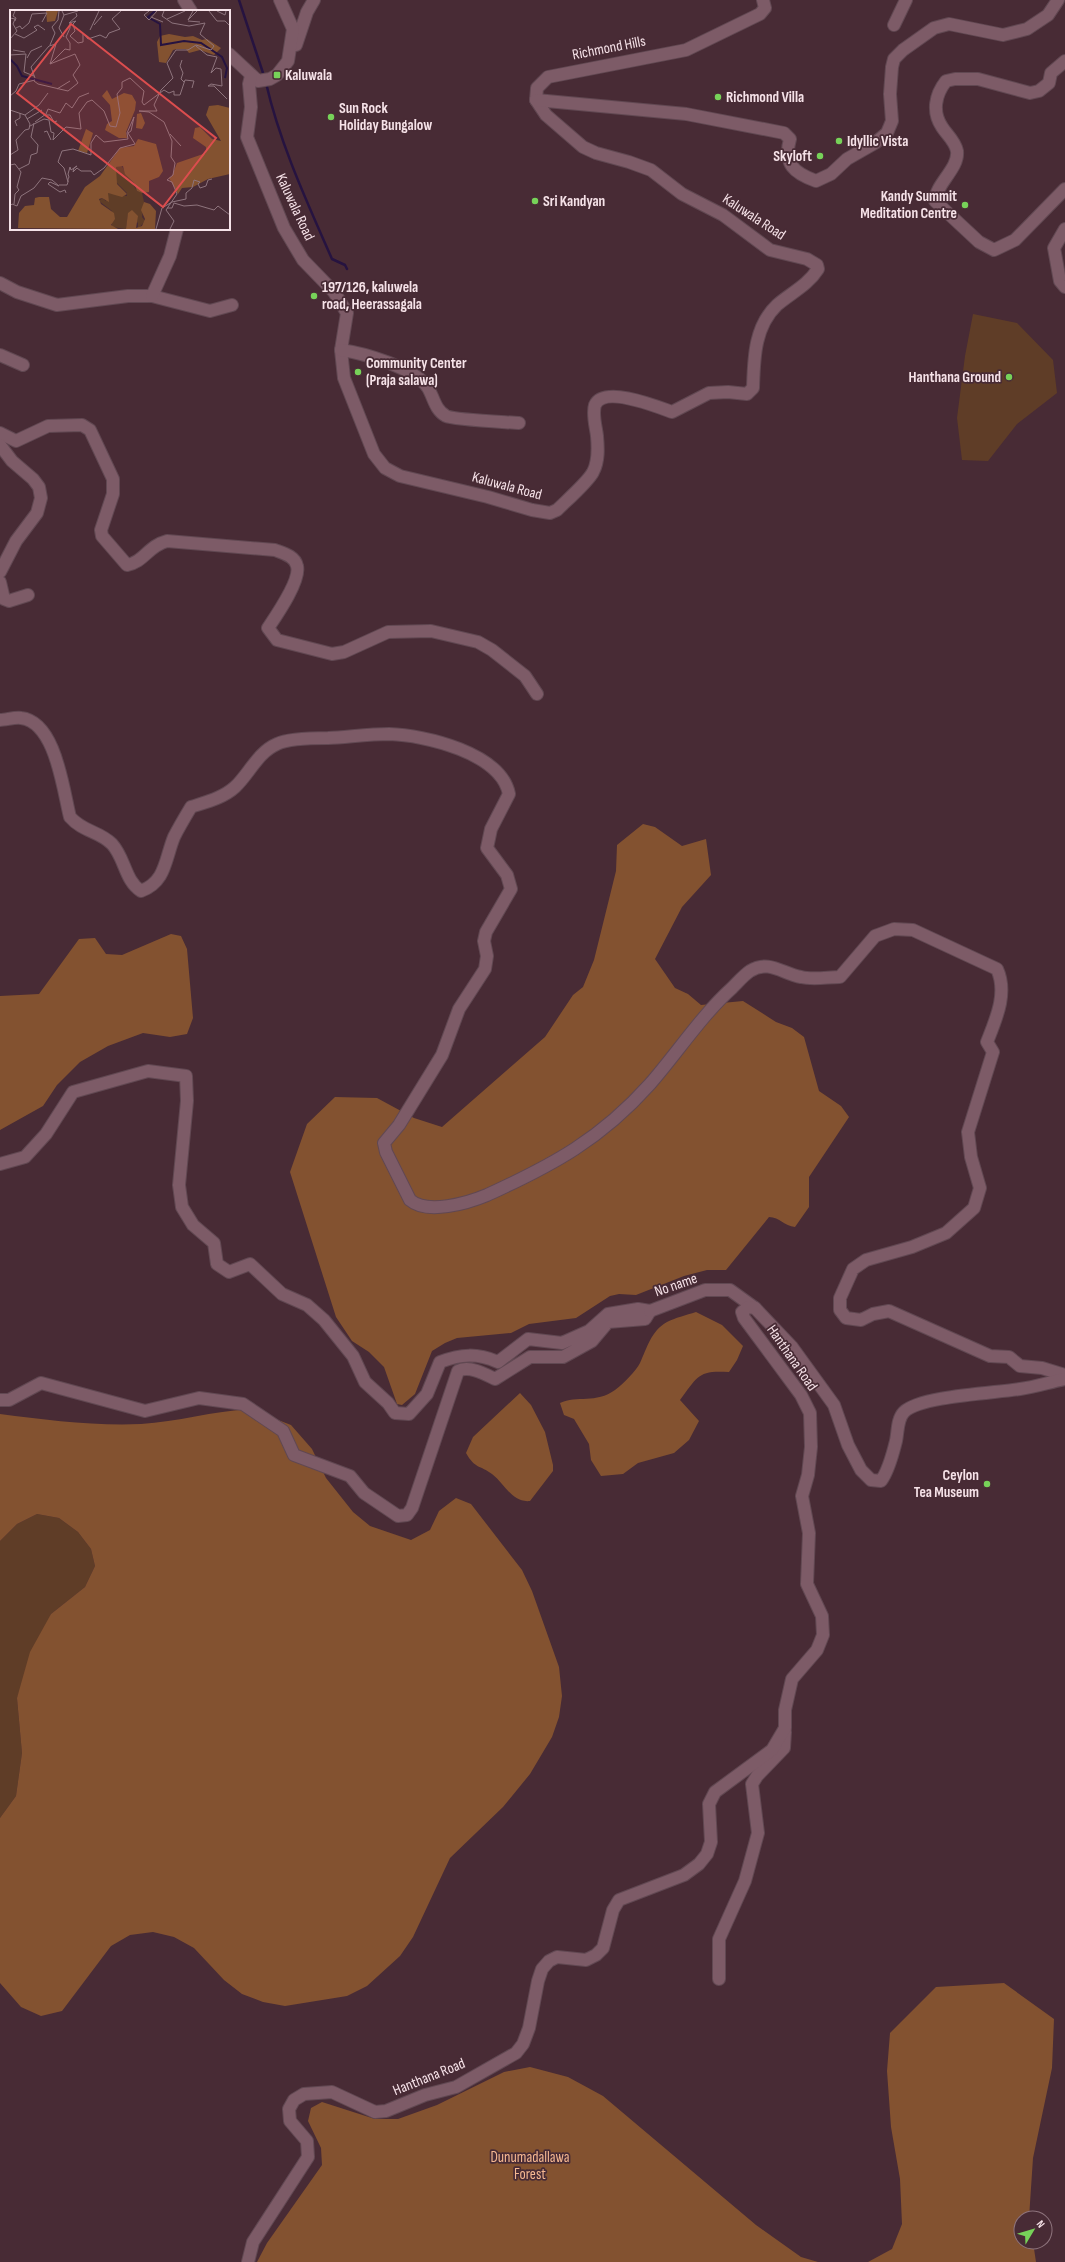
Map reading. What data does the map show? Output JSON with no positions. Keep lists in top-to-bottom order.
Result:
{
  "streets": {
    "street": [
      "Richmond Hills",
      "Kaluwala Road",
      "No name",
      "Hanthana Road"
    ]
  },
  "crossings": [
    ["Richmond Hills", "Kaluwala Road"],
    ["No name", "Hanthana Road"]
  ],
  "parks": ["Dunumadallawa Forest"],
  "places": {
    "transit": ["Kaluwala"],
    "other": [
      "Richmond Villa",
      "Sun Rock Holiday Bungalow",
      "Idyllic Vista",
      "Skyloft",
      "Sri Kandyan",
      "Kandy Summit Meditation Centre",
      "197/126, kaluwela road, Heerassagala",
      "Community Center (Praja salawa)",
      "Hanthana Ground",
      "Ceylon Tea Museum"
    ]
  },
  "north": "top right"
}
